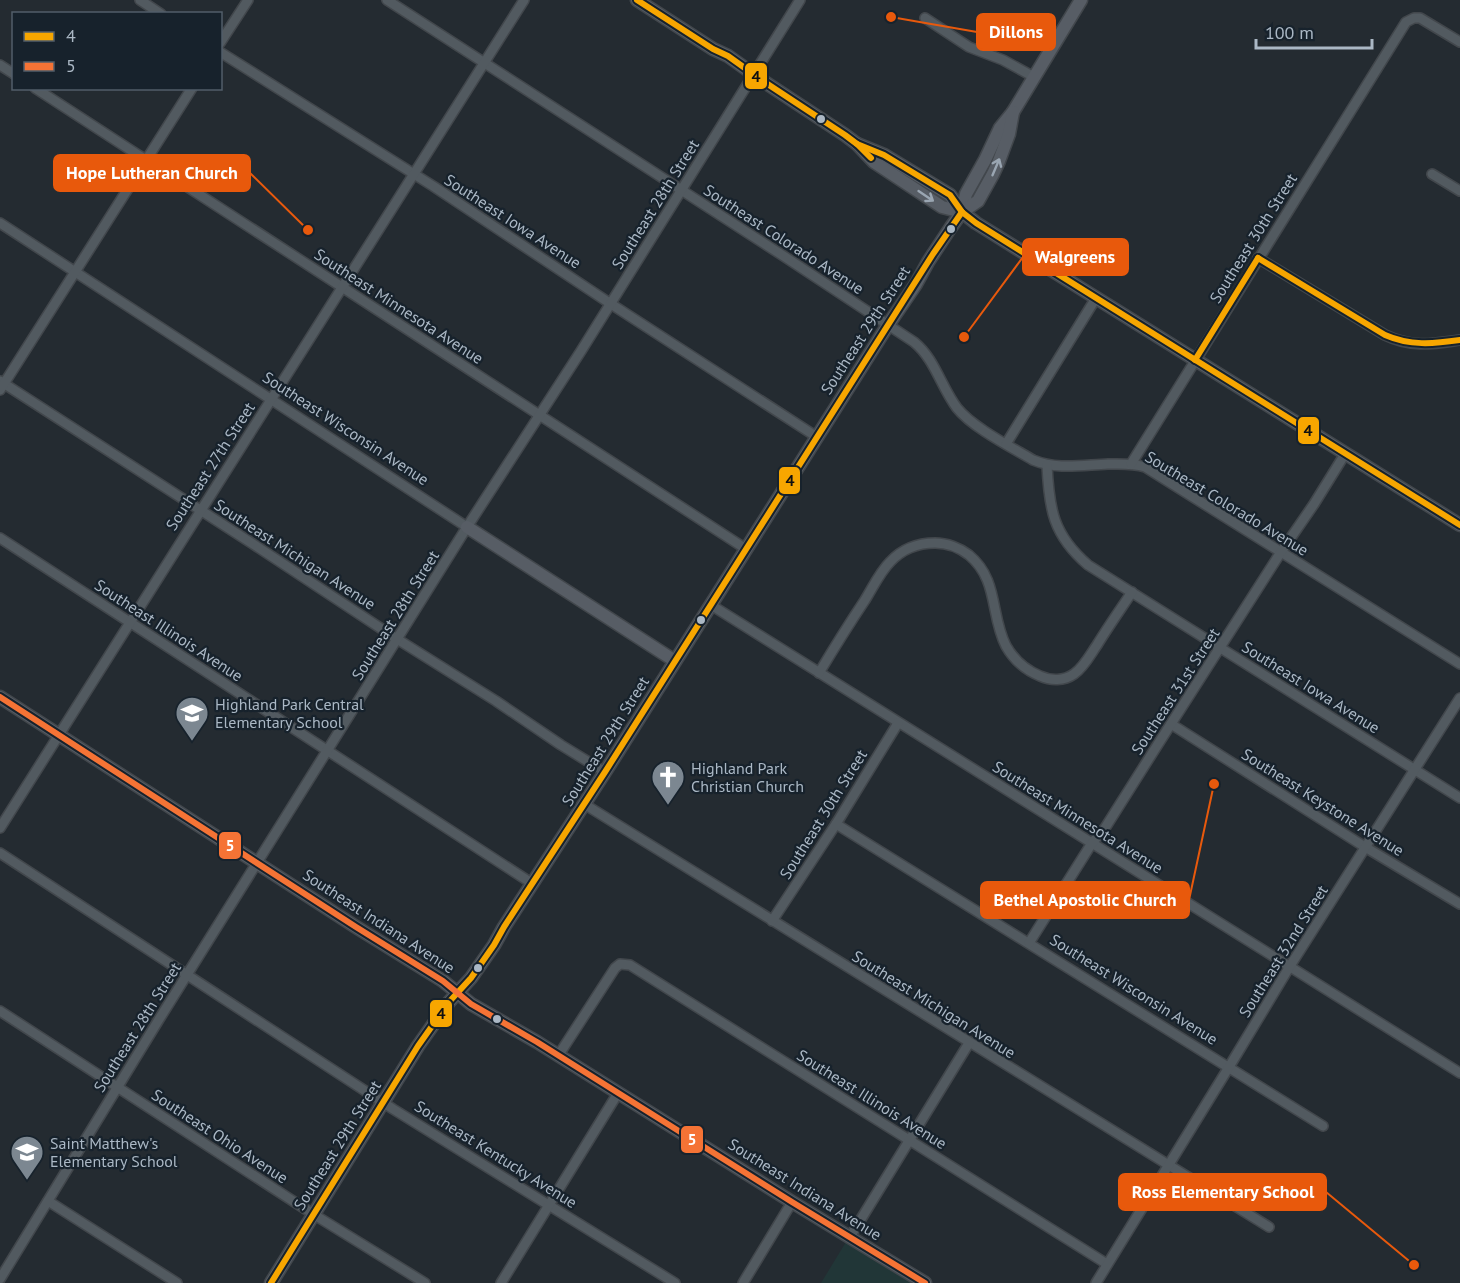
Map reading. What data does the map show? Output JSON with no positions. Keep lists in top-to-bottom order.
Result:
{
  "streets": {
    "main road": ["Southeast 29th Street", "Southeast Wisconsin Avenue", "Southeast Indiana Avenue"],
    "street": [
      "Southeast 28th Street",
      "Southeast Iowa Avenue",
      "Southeast 30th Street",
      "Southeast Colorado Avenue",
      "Southeast Minnesota Avenue",
      "Southeast 27th Street",
      "Southeast Michigan Avenue",
      "Southeast Illinois Avenue",
      "Southeast 31st Street",
      "Southeast Keystone Avenue",
      "Southeast 32nd Street",
      "Southeast Ohio Avenue",
      "Southeast Kentucky Avenue"
    ]
  },
  "crossings": [
    ["Southeast 28th Street", "Southeast Iowa Avenue"],
    ["Southeast 28th Street", "Southeast Colorado Avenue"],
    ["Southeast 28th Street", "Southeast Minnesota Avenue"],
    ["Southeast 28th Street", "Southeast Wisconsin Avenue"],
    ["Southeast 28th Street", "Southeast Michigan Avenue"],
    ["Southeast 28th Street", "Southeast Illinois Avenue"],
    ["Southeast 28th Street", "Southeast Indiana Avenue"],
    ["Southeast 28th Street", "Southeast Ohio Avenue"],
    ["Southeast 28th Street", "Southeast Kentucky Avenue"],
    ["Southeast Iowa Avenue", "Southeast Colorado Avenue"],
    ["Southeast Iowa Avenue", "Southeast 29th Street"],
    ["Southeast Iowa Avenue", "Southeast 27th Street"],
    ["Southeast Iowa Avenue", "Southeast 31st Street"],
    ["Southeast Iowa Avenue", "Southeast 32nd Street"],
    ["Southeast 30th Street", "Southeast Colorado Avenue"],
    ["Southeast 30th Street", "Southeast Minnesota Avenue"],
    ["Southeast 30th Street", "Southeast Wisconsin Avenue"],
    ["Southeast 30th Street", "Southeast Michigan Avenue"],
    ["Southeast Colorado Avenue", "Southeast 29th Street"],
    ["Southeast Colorado Avenue", "Southeast 27th Street"],
    ["Southeast Colorado Avenue", "Southeast 31st Street"],
    ["Southeast Minnesota Avenue", "Southeast 29th Street"],
    ["Southeast Minnesota Avenue", "Southeast 27th Street"],
    ["Southeast Minnesota Avenue", "Southeast 31st Street"],
    ["Southeast Minnesota Avenue", "Southeast 32nd Street"],
    ["Southeast 29th Street", "Southeast Wisconsin Avenue"],
    ["Southeast 29th Street", "Southeast Michigan Avenue"],
    ["Southeast 29th Street", "Southeast Illinois Avenue"],
    ["Southeast 29th Street", "Southeast Indiana Avenue"],
    ["Southeast 29th Street", "Southeast Ohio Avenue"],
    ["Southeast 29th Street", "Southeast Kentucky Avenue"],
    ["Southeast Wisconsin Avenue", "Southeast 27th Street"],
    ["Southeast Wisconsin Avenue", "Southeast 31st Street"],
    ["Southeast Wisconsin Avenue", "Southeast 32nd Street"],
    ["Southeast 27th Street", "Southeast Michigan Avenue"],
    ["Southeast 27th Street", "Southeast Illinois Avenue"],
    ["Southeast 27th Street", "Southeast Indiana Avenue"],
    ["Southeast Michigan Avenue", "Southeast 32nd Street"],
    ["Southeast Illinois Avenue", "Southeast Indiana Avenue"],
    ["Southeast Illinois Avenue", "Southeast 32nd Street"],
    ["Southeast 31st Street", "Southeast Keystone Avenue"],
    ["Southeast Keystone Avenue", "Southeast 32nd Street"]
  ],
  "places": {
    "other": [
      "Dillons",
      "Hope Lutheran Church",
      "Walgreens",
      "Bethel Apostolic Church",
      "Ross Elementary School"
    ],
    "school or university": ["Highland Park Central Elementary School", "Saint Matthew's Elementary School"],
    "church": ["Highland Park Christian Church"]
  },
  "lines": ["transit line 4", "transit line 5"],
  "legend": ["4", "5"],
  "scale_bar": "100 m"
}
